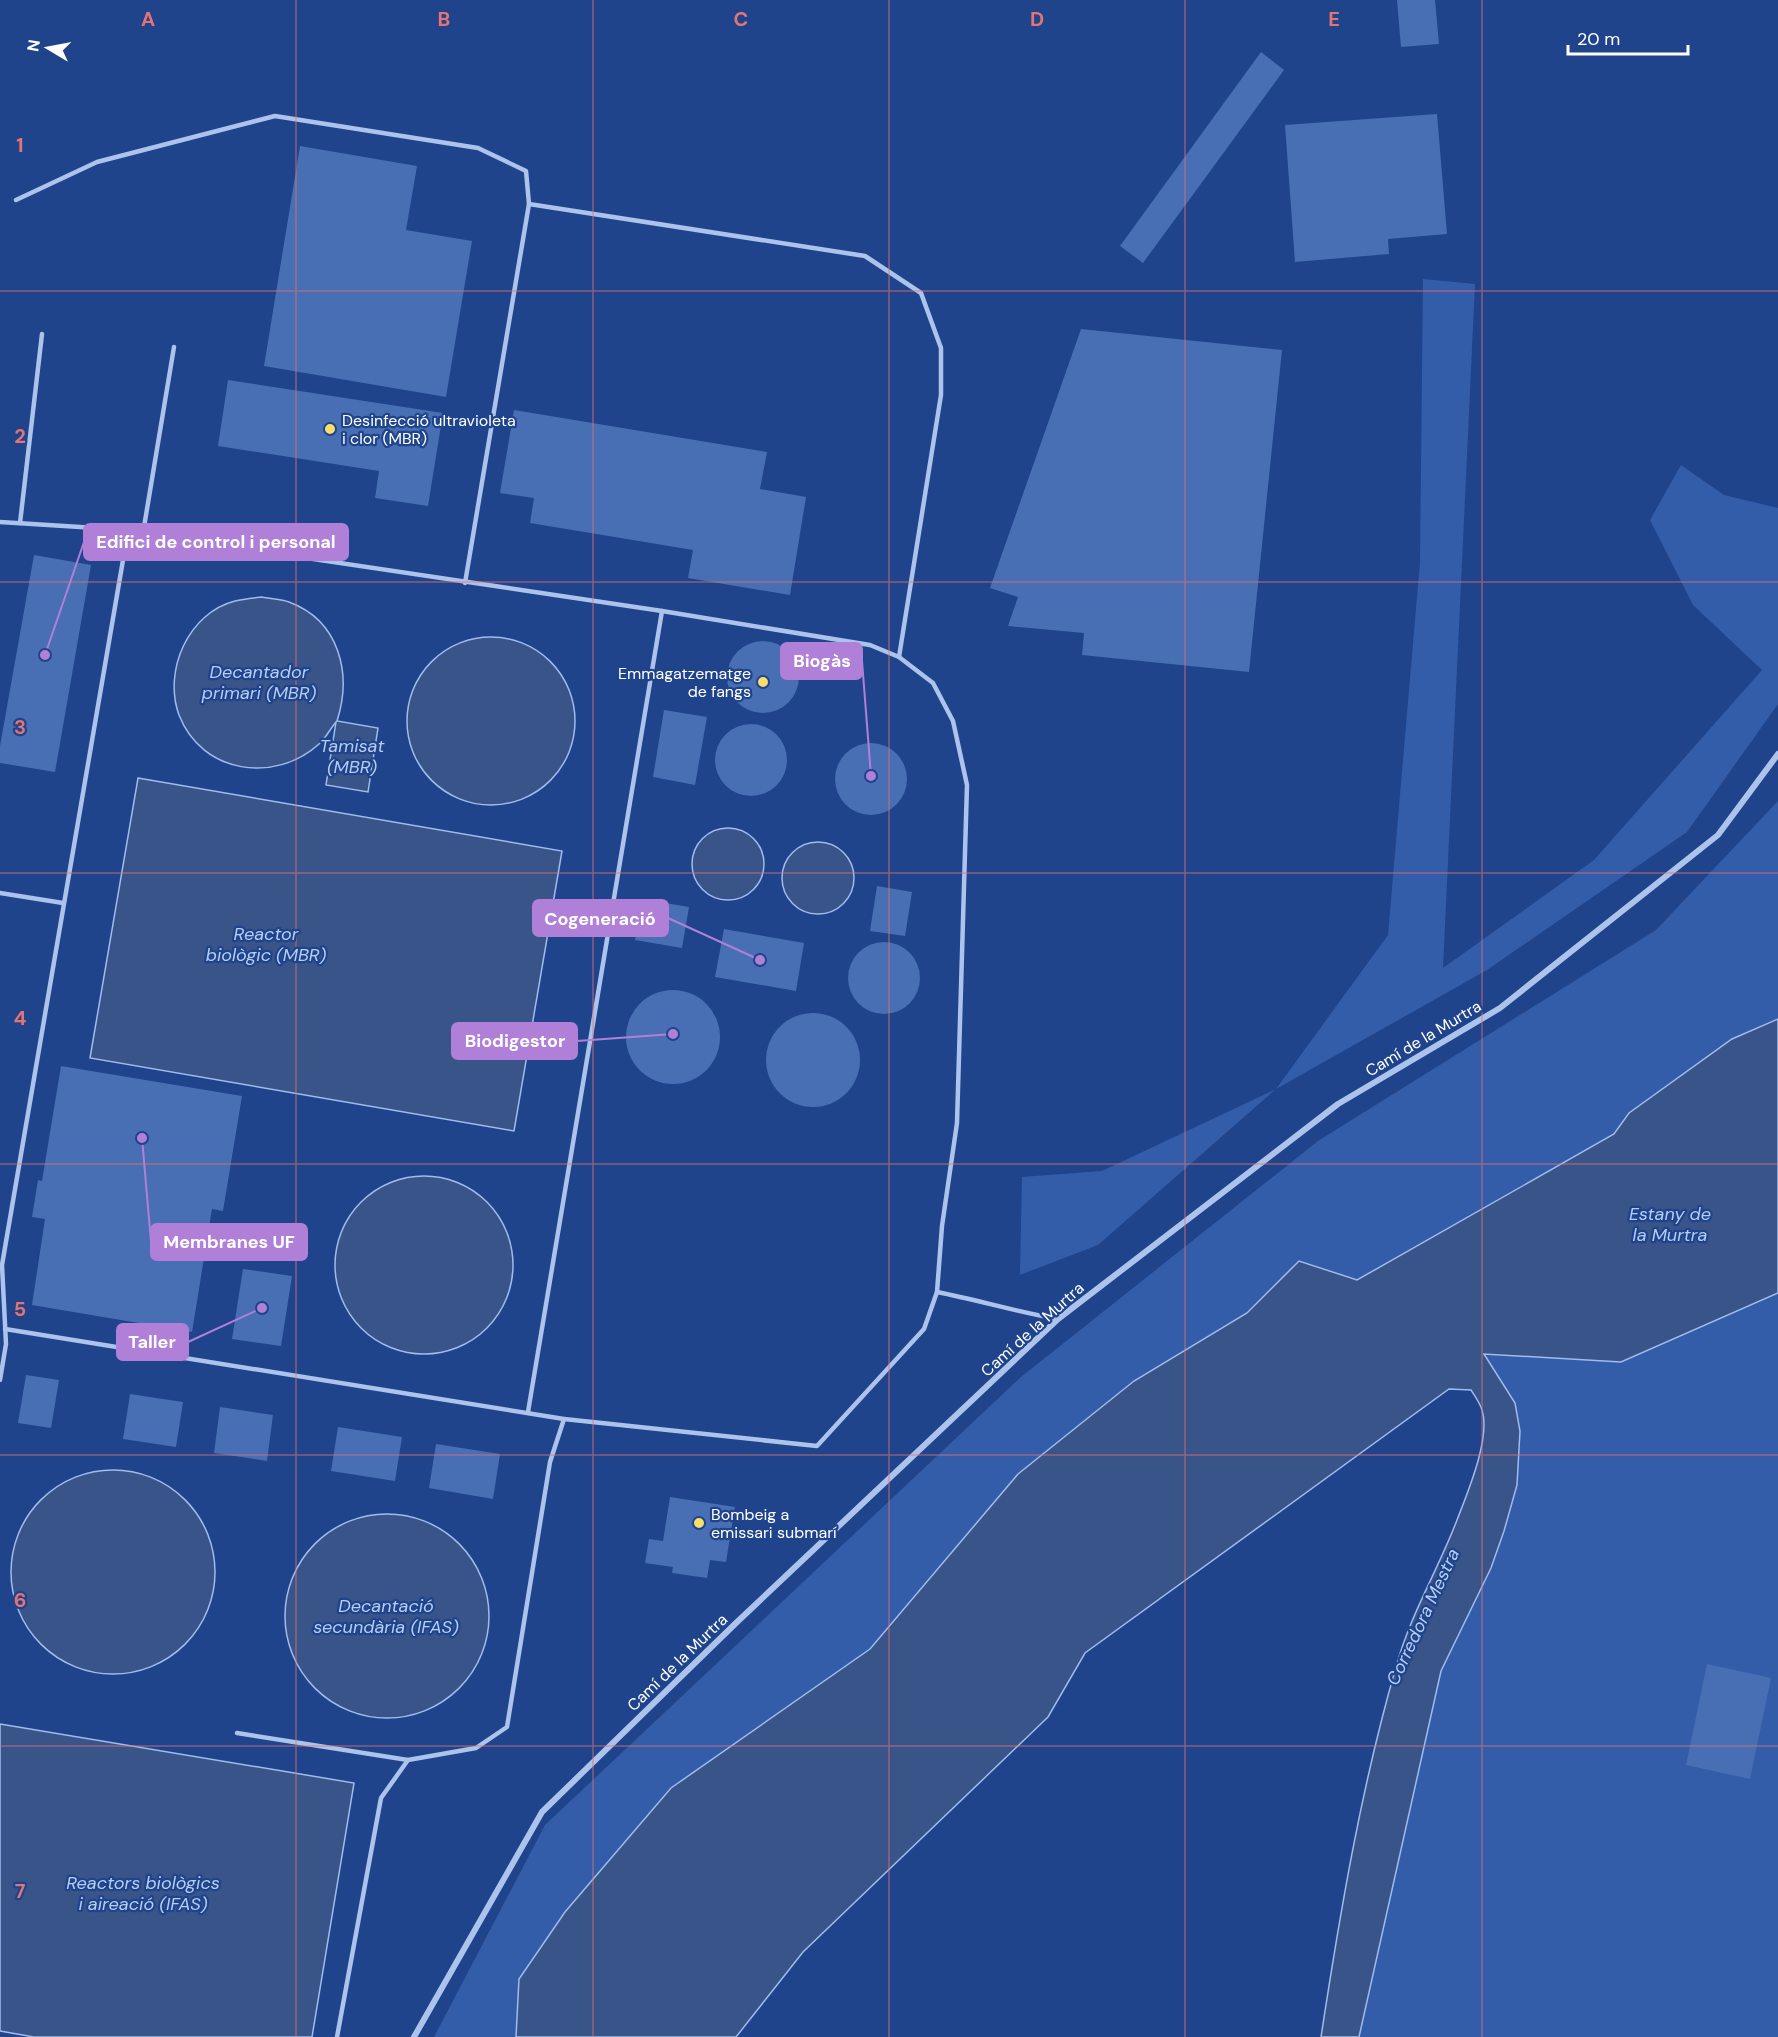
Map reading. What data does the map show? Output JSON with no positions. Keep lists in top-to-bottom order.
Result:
{
  "streets": {
    "street": ["Camí de la Murtra"]
  },
  "water": [
    "Decantador primari (MBR)",
    "Tamisat (MBR)",
    "Reactor biològic (MBR)",
    "Estany de la Murtra",
    "Decantació secundària (IFAS)",
    "Corredora Mestra",
    "Reactors biològics i aireació (IFAS)"
  ],
  "places": [
    "Desinfecció ultravioleta i clor (MBR)",
    "Edifici de control i personal",
    "Emmagatzematge de fangs",
    "Biogàs",
    "Cogeneració",
    "Biodigestor",
    "Membranes UF",
    "Taller",
    "Bombeig a emissari submarí"
  ],
  "scale_bar": "20 m",
  "north": "left",
  "grid": {
    "columns": [
      "A",
      "B",
      "C",
      "D",
      "E"
    ],
    "rows": [
      "1",
      "2",
      "3",
      "4",
      "5",
      "6",
      "7"
    ]
  }
}
